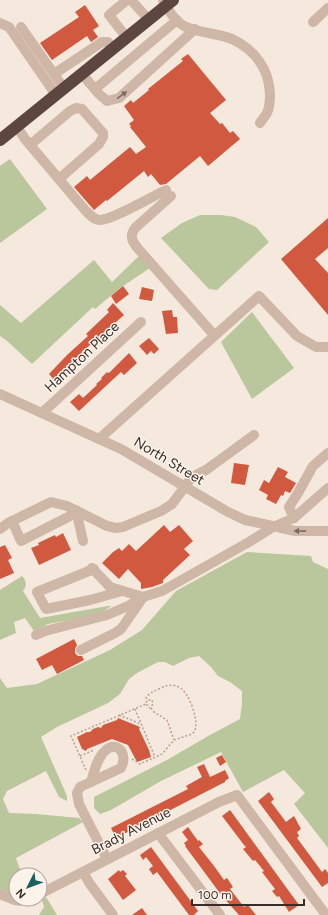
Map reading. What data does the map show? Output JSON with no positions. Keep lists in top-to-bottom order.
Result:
{
  "streets": {
    "street": ["Hampton Place", "North Street", "Brady Avenue"]
  },
  "crossings": [
    ["Hampton Place", "North Street"]
  ],
  "scale_bar": "100 m",
  "north": "bottom left"
}
